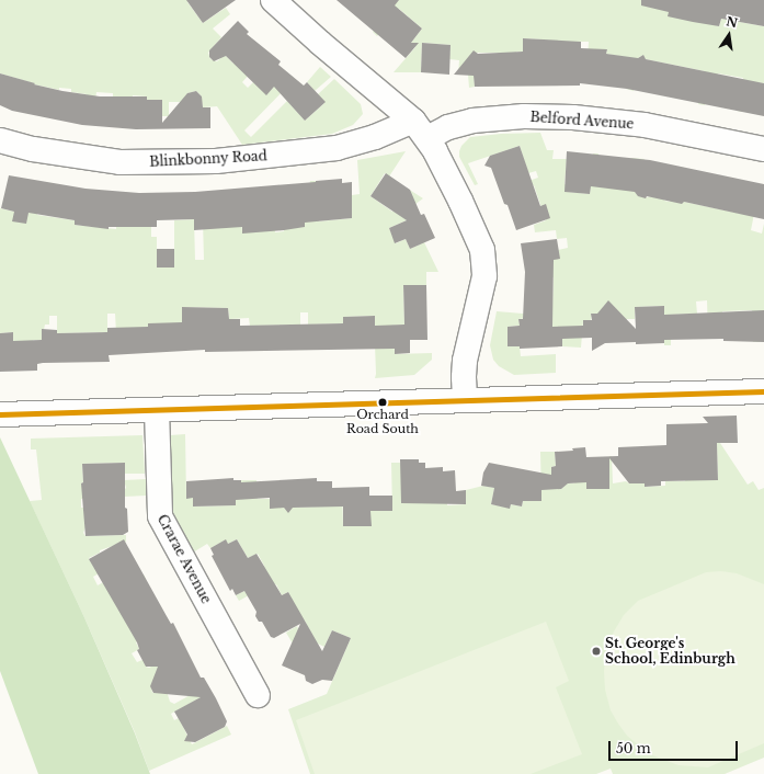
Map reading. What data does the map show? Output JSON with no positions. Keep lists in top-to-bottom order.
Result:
{
  "streets": {
    "street": ["Belford Avenue", "Blinkbonny Road", "Crarae Avenue"]
  },
  "crossings": [
    ["Belford Avenue", "Blinkbonny Road"]
  ],
  "places": ["Orchard Road South", "St. George's School, Edinburgh"],
  "scale_bar": "50 m",
  "north": "top"
}
